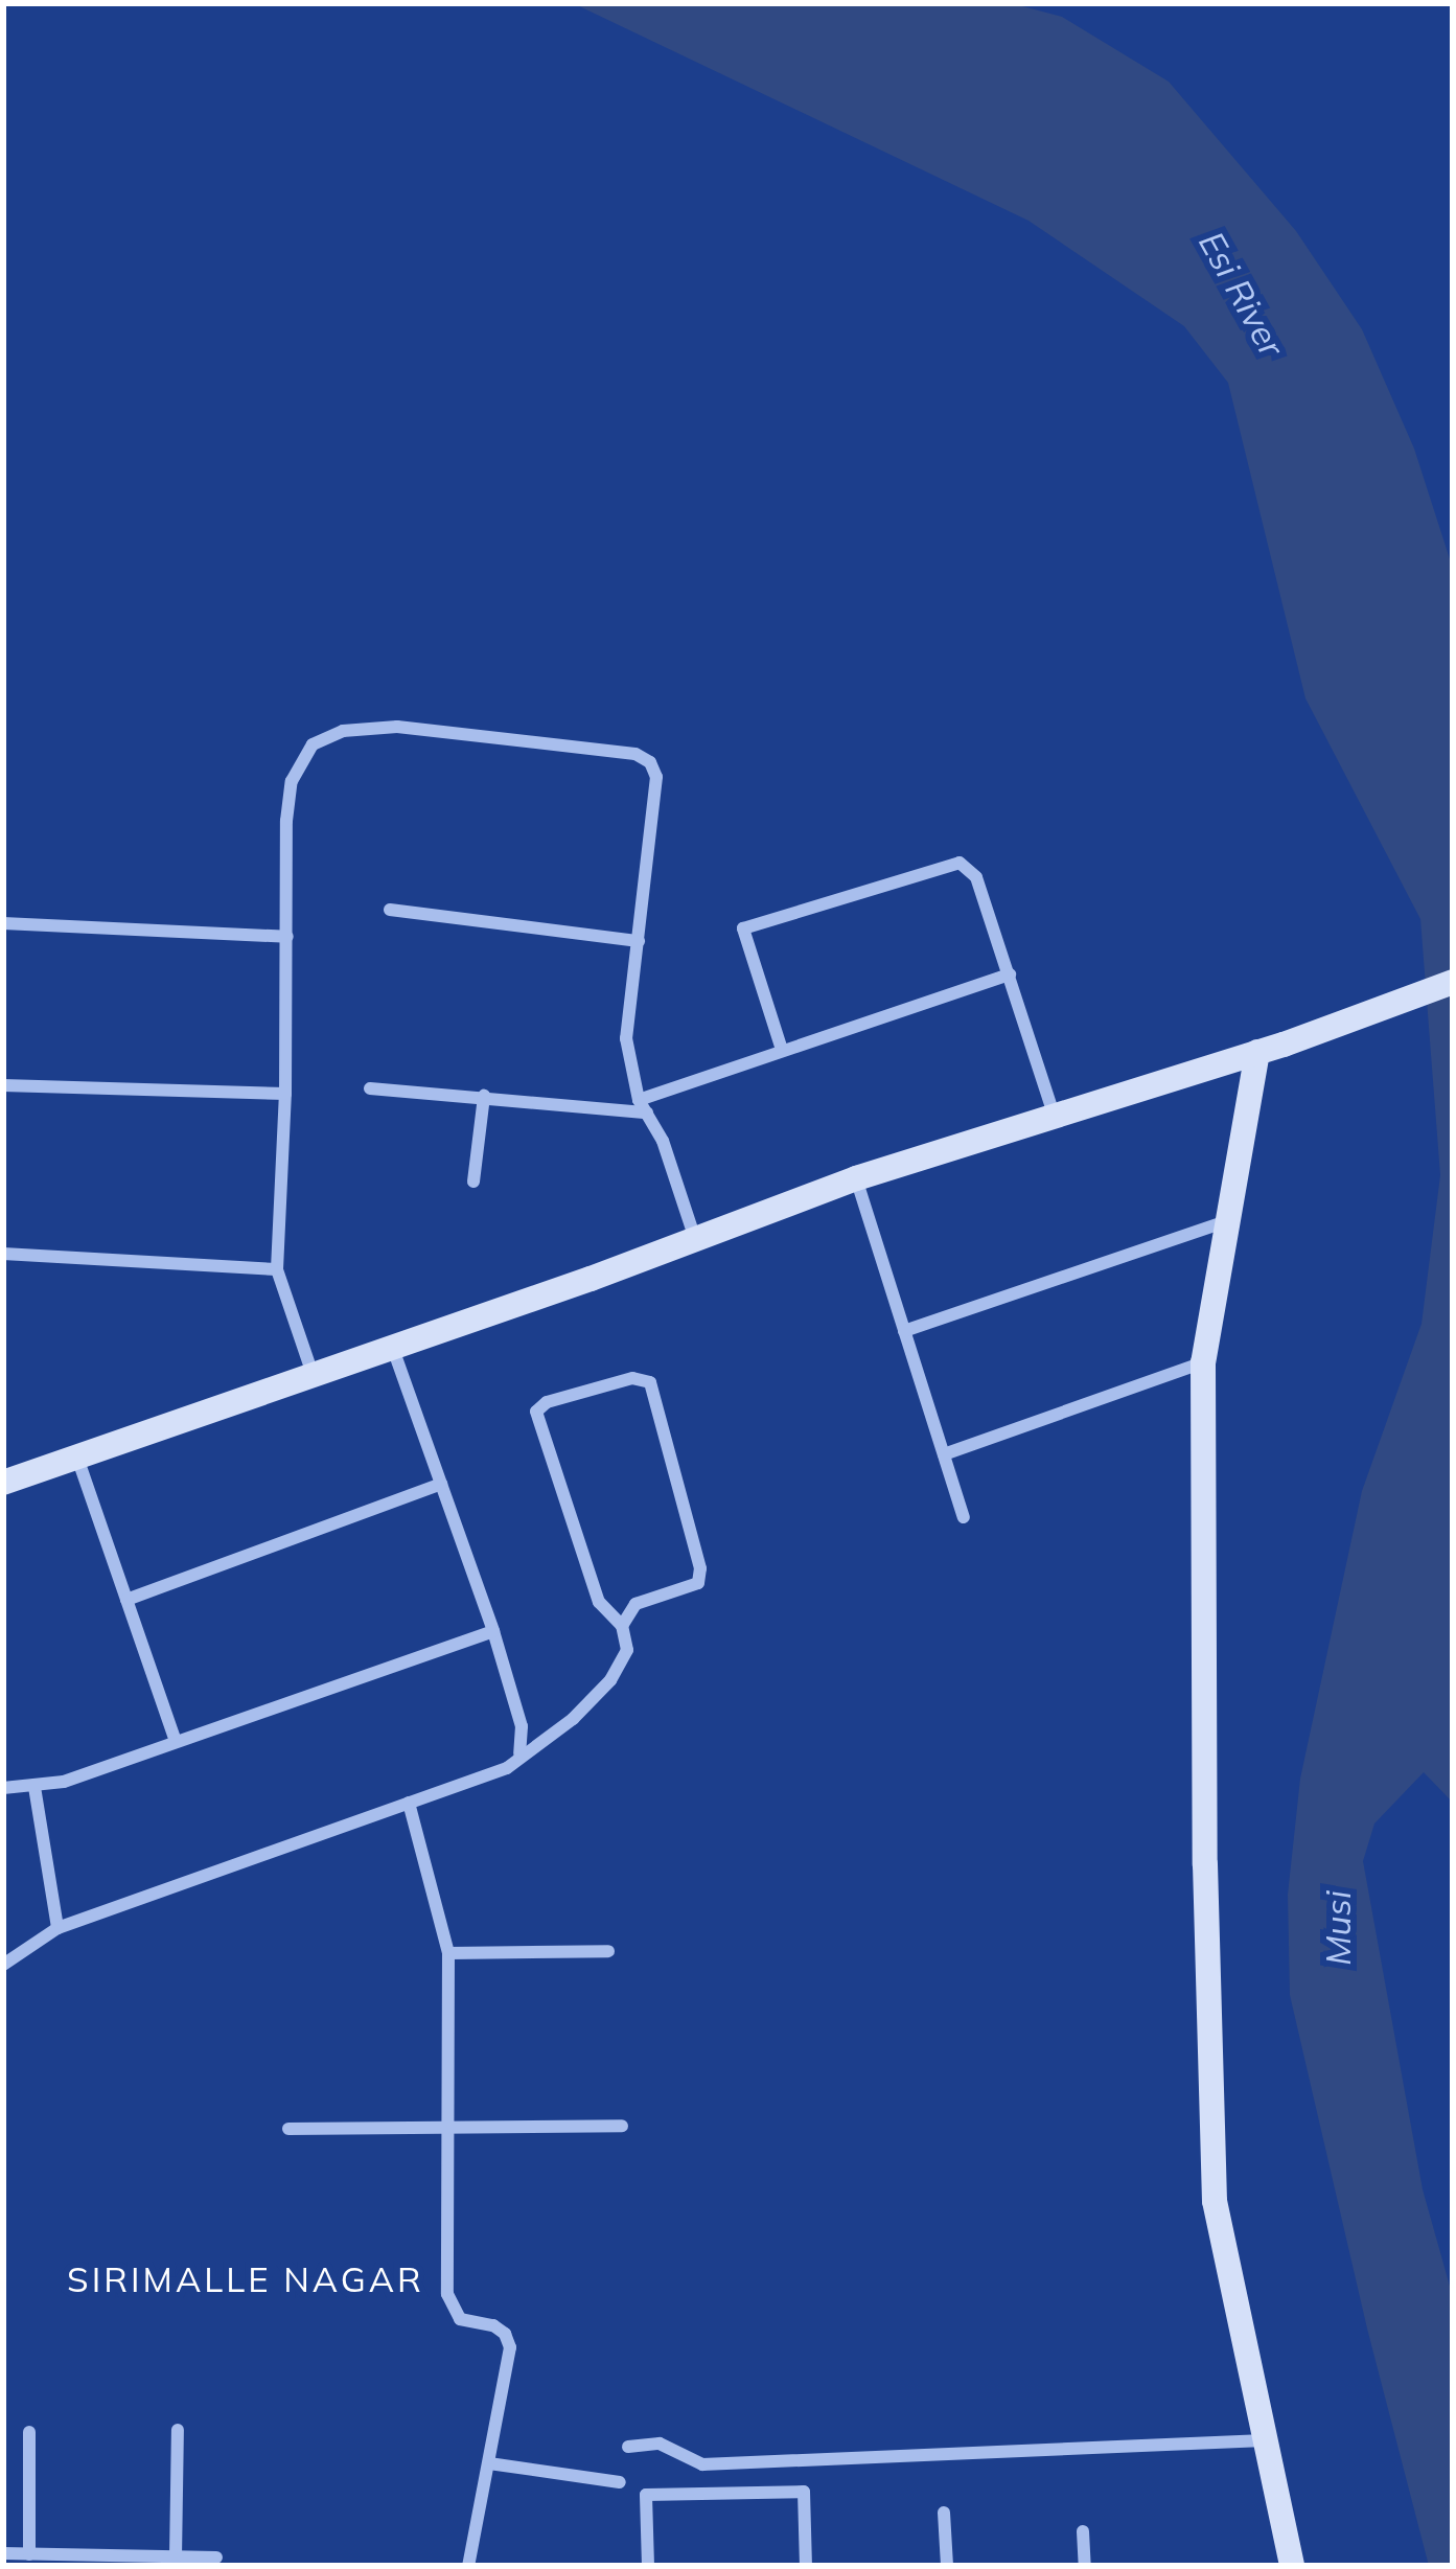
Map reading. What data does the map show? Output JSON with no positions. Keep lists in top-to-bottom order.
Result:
{
  "districts": ["SIRIMALLE NAGAR"],
  "water": ["Esi River", "Musi"]
}
